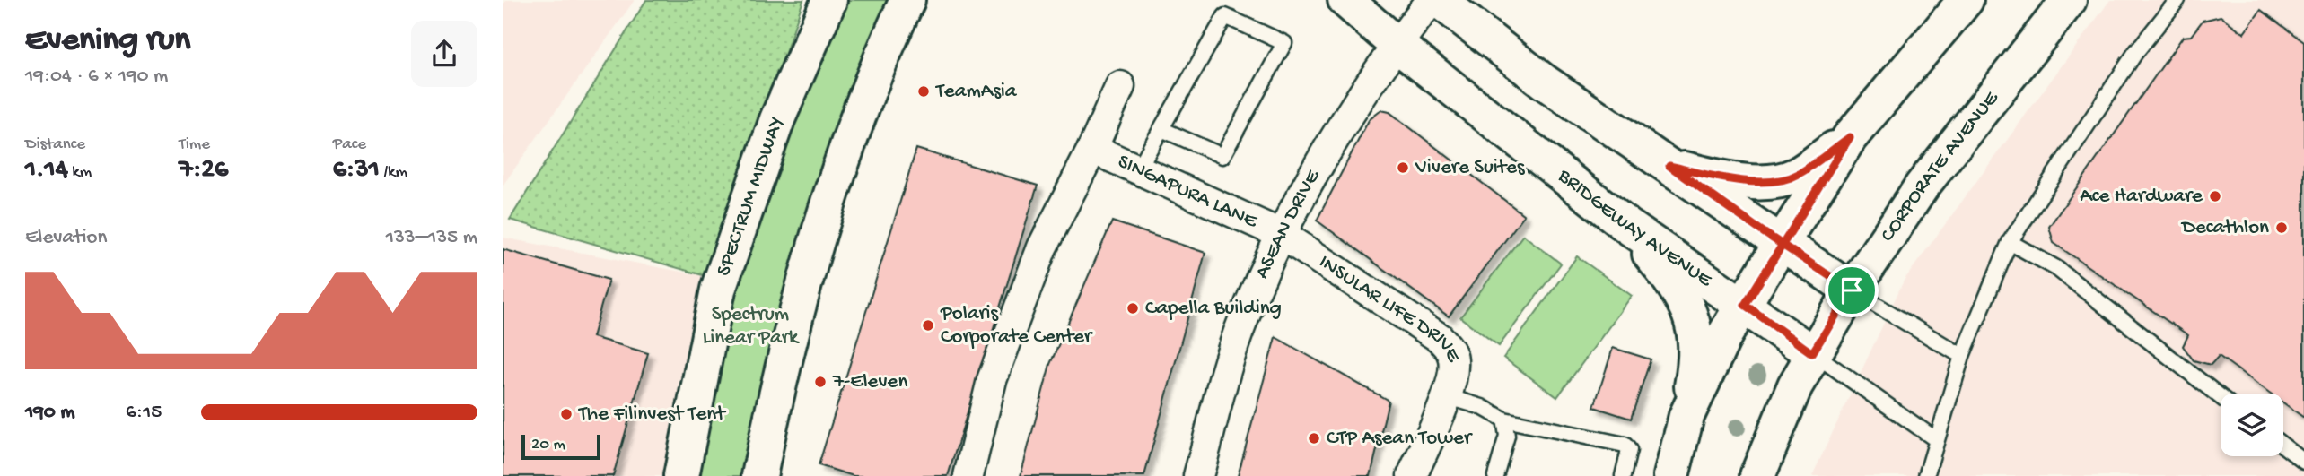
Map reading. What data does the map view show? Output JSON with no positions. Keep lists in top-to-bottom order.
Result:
{
  "streets": {
    "street": [
      "CORPORATE AVENUE",
      "SINGAPURA LANE",
      "SPECTRUM MIDWAY",
      "ASEAN DRIVE",
      "BRIDGEWAY AVENUE",
      "INSULAR LIFE DRIVE"
    ]
  },
  "crossings": [
    ["CORPORATE AVENUE", "BRIDGEWAY AVENUE"],
    ["SINGAPURA LANE", "ASEAN DRIVE"],
    ["SINGAPURA LANE", "INSULAR LIFE DRIVE"],
    ["ASEAN DRIVE", "BRIDGEWAY AVENUE"],
    ["ASEAN DRIVE", "INSULAR LIFE DRIVE"]
  ],
  "parks": ["Spectrum Linear Park"],
  "places": [
    "TeamAsia",
    "Vivere Suites",
    "Ace Hardware",
    "Decathlon",
    "Capella Building",
    "Polaris Corporate Center",
    "7-Eleven",
    "The Filinvest Tent",
    "CTP Asean Tower"
  ],
  "scale_bar": "20 m",
  "page": {
    "heading": ["Evening run", "19:04 · 6 × 190 m"],
    "stats": [
      ["Distance", "1.14 km"],
      ["Time", "7:26"],
      ["Pace", "6:31 /km"]
    ],
    "chart": ["Elevation", "133–135 m"],
    "list": [
      {
        "name": "190 m",
        "note": "6:15"
      }
    ],
    "scale": "20 m"
  }
}
